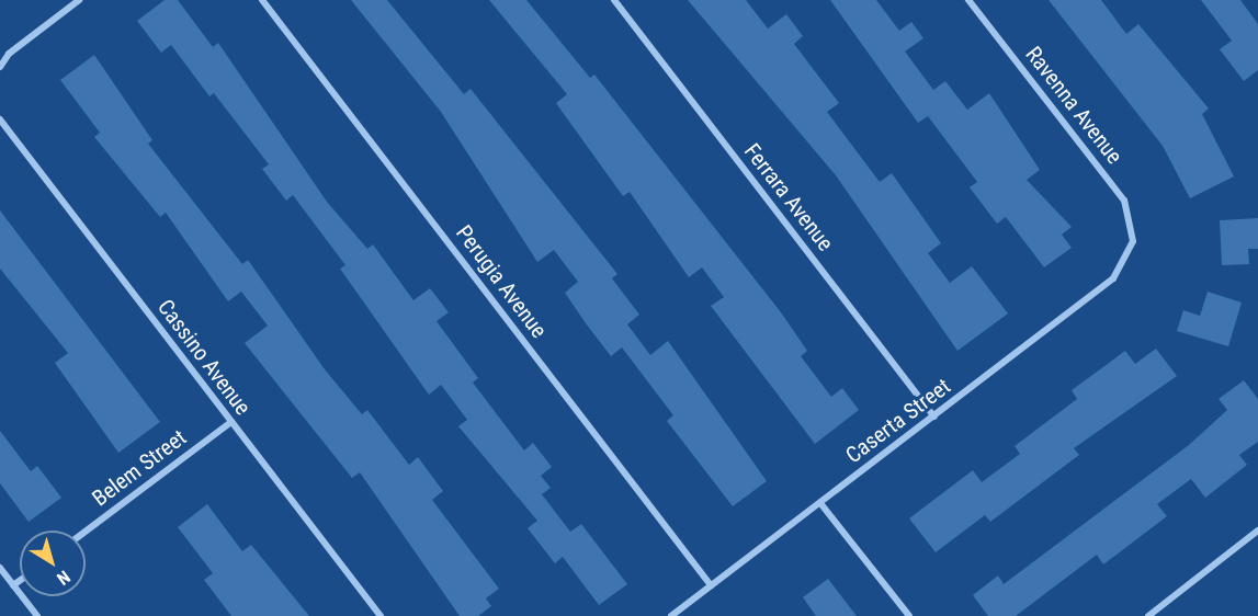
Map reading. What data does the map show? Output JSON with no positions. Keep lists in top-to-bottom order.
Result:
{
  "streets": {
    "street": [
      "Ravenna Avenue",
      "Ferrara Avenue",
      "Perugia Avenue",
      "Cassino Avenue",
      "Caserta Street",
      "Belem Street"
    ]
  },
  "crossings": [
    ["Ravenna Avenue", "Caserta Street"],
    ["Ferrara Avenue", "Caserta Street"],
    ["Perugia Avenue", "Caserta Street"],
    ["Cassino Avenue", "Belem Street"]
  ],
  "north": "bottom right"
}
